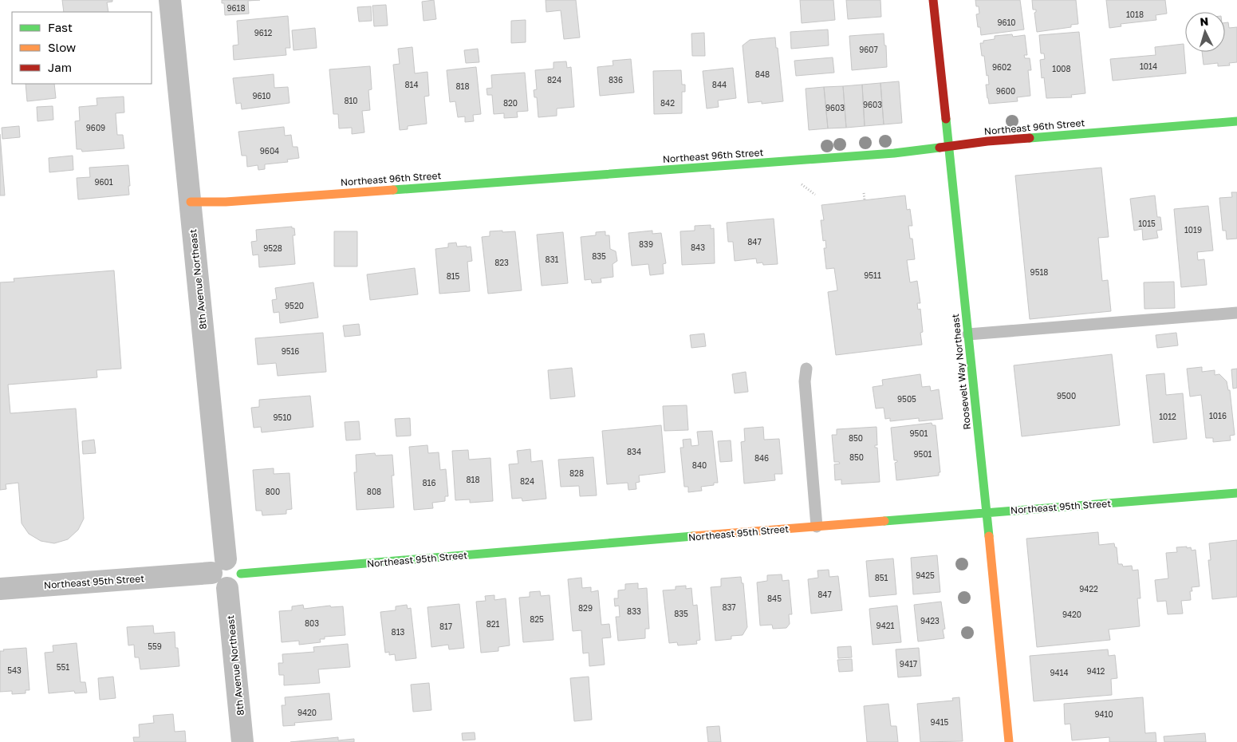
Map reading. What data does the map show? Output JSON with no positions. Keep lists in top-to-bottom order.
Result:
{
  "streets": {
    "street": [
      "Northeast 96th Street",
      "8th Avenue Northeast",
      "Roosevelt Way Northeast",
      "Northeast 95th Street"
    ]
  },
  "crossings": [
    ["Northeast 96th Street", "8th Avenue Northeast"],
    ["Northeast 96th Street", "Roosevelt Way Northeast"],
    ["8th Avenue Northeast", "Northeast 95th Street"],
    ["Roosevelt Way Northeast", "Northeast 95th Street"]
  ],
  "house_numbers": [
    "9618",
    "1018",
    "9610",
    "9612",
    "9607",
    "1014",
    "9602",
    "1008",
    "848",
    "824",
    "836",
    "814",
    "844",
    "818",
    "9600",
    "9610",
    "810",
    "820",
    "842",
    "9603",
    "9603",
    "9609",
    "9604",
    "9601",
    "1015",
    "1019",
    "847",
    "839",
    "843",
    "9528",
    "835",
    "831",
    "823",
    "9518",
    "9511",
    "815",
    "9520",
    "9516",
    "9500",
    "9505",
    "1016",
    "1012",
    "9510",
    "9501",
    "850",
    "834",
    "9501",
    "850",
    "846",
    "840",
    "828",
    "818",
    "824",
    "816",
    "800",
    "808",
    "9425",
    "851",
    "9422",
    "847",
    "845",
    "837",
    "829",
    "833",
    "835",
    "9420",
    "825",
    "9423",
    "803",
    "821",
    "9421",
    "817",
    "813",
    "559",
    "9417",
    "551",
    "543",
    "9412",
    "9414",
    "9420",
    "9410",
    "9415"
  ],
  "legend": ["Fast", "Slow", "Jam"],
  "north": "top"
}
